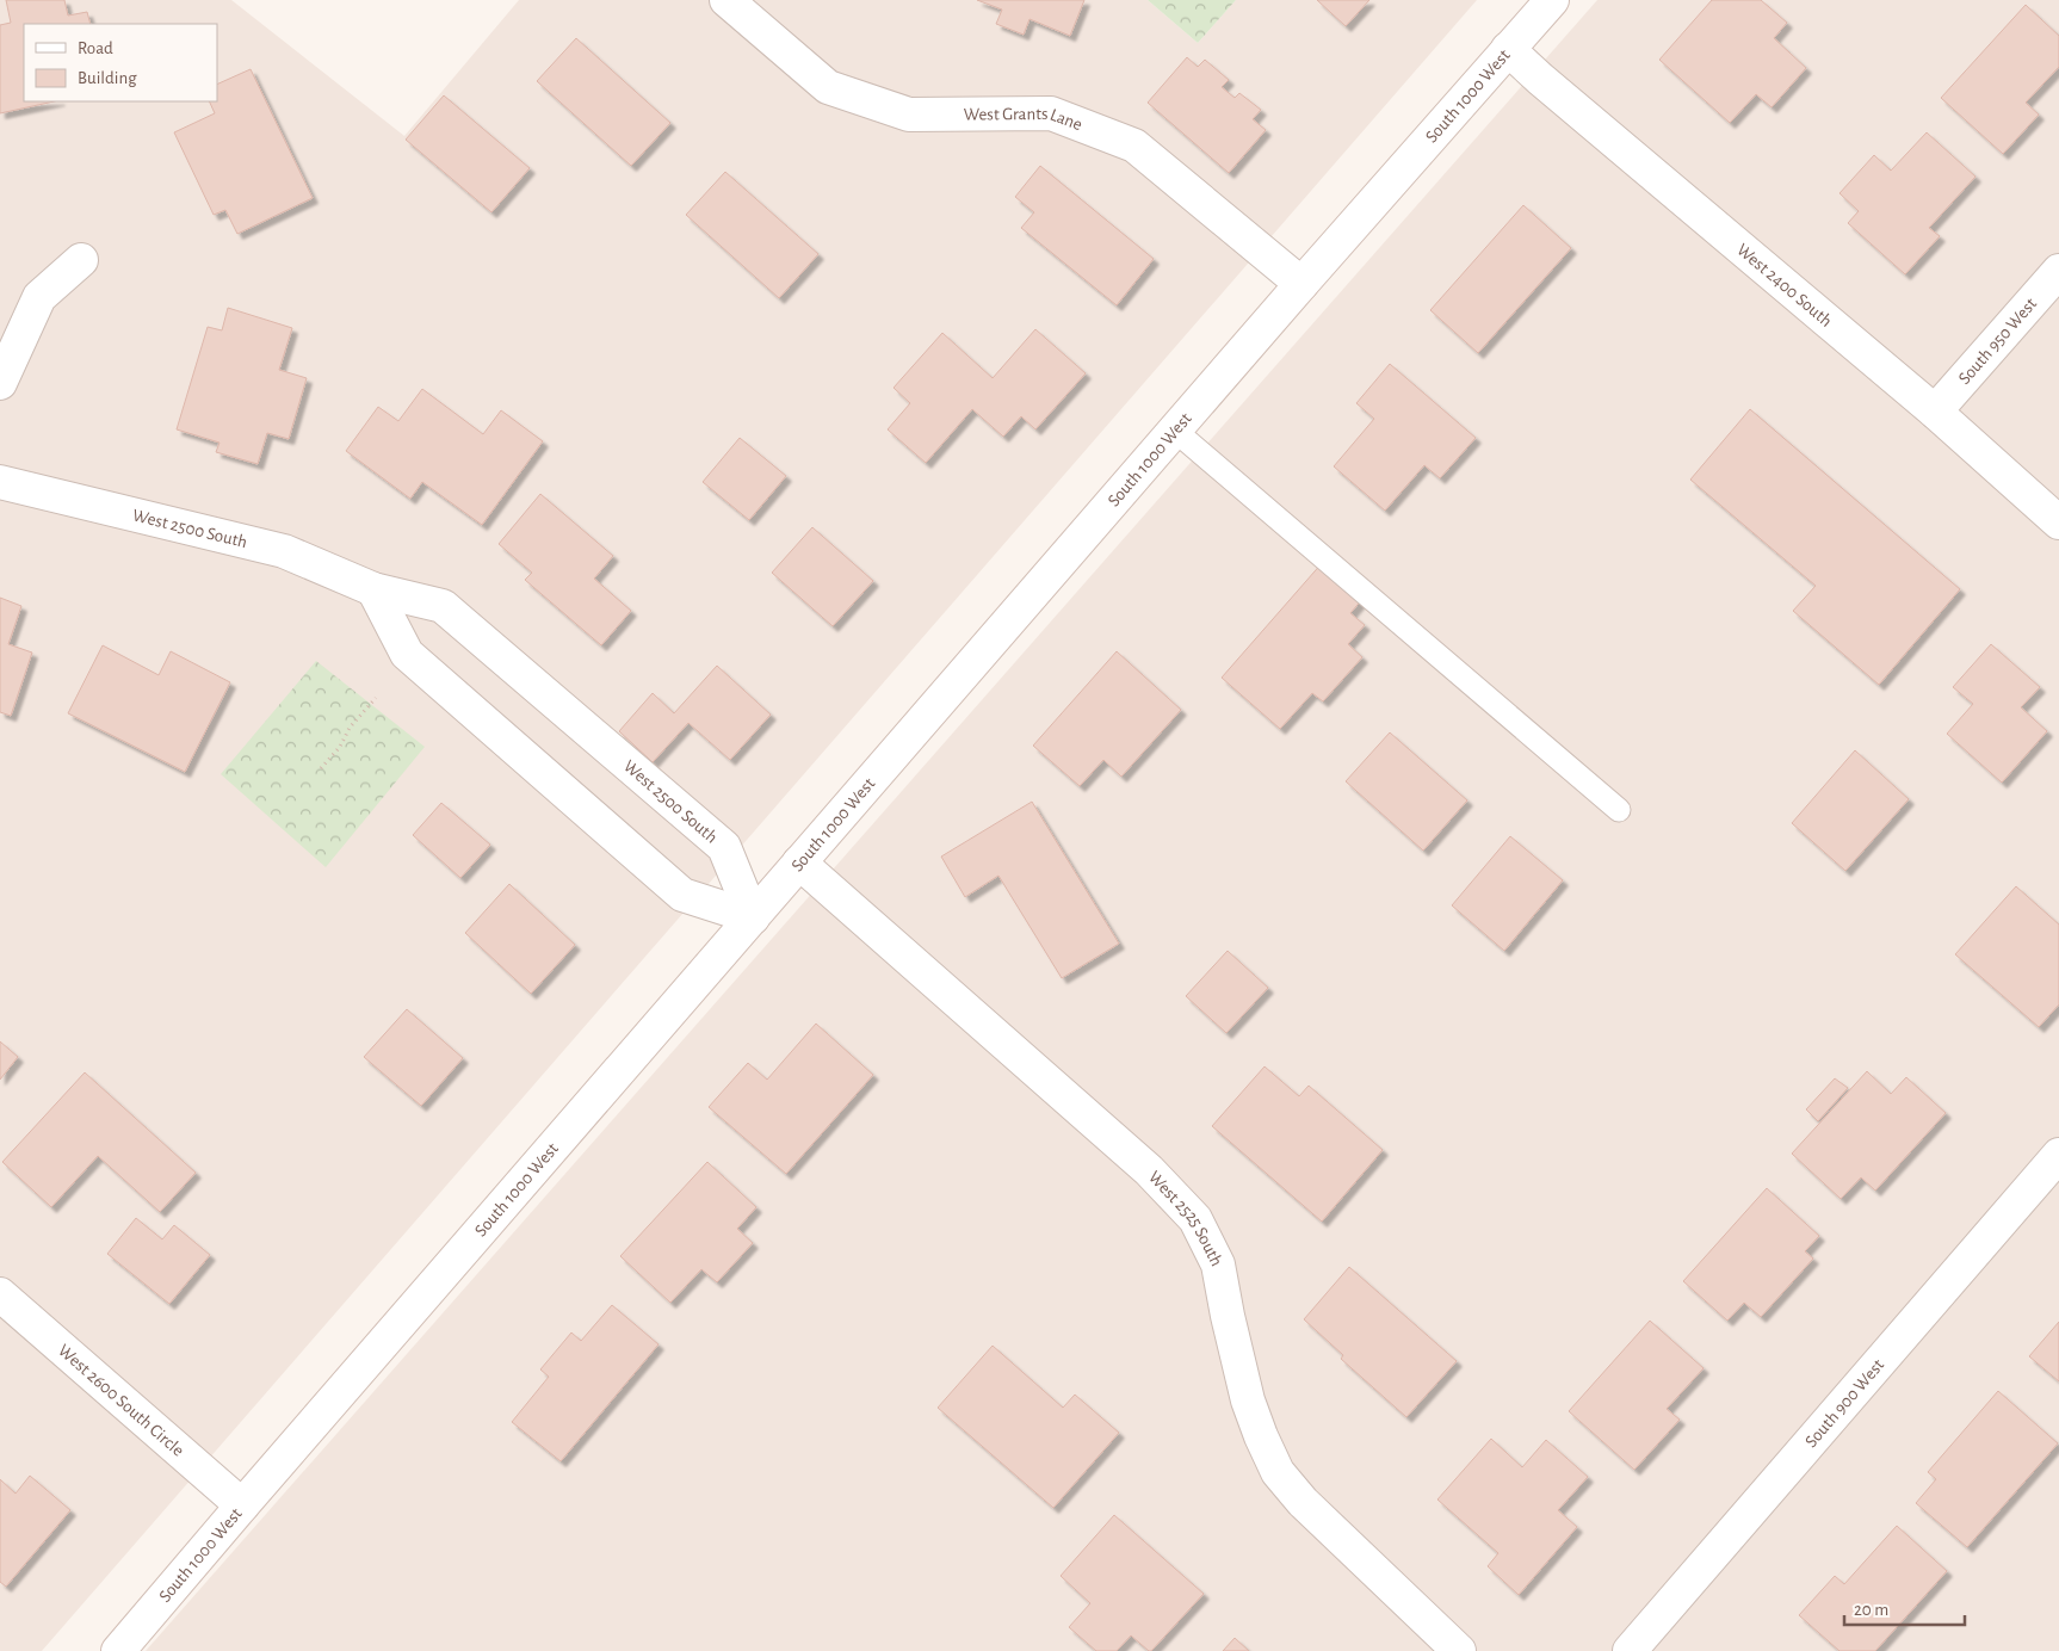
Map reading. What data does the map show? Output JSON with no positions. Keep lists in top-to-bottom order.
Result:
{
  "streets": {
    "street": [
      "South 1000 West",
      "West Grants Lane",
      "West 2400 South",
      "South 950 West",
      "West 2500 South",
      "West 2525 South",
      "West 2600 South Circle",
      "South 900 West"
    ]
  },
  "crossings": [
    ["South 1000 West", "West Grants Lane"],
    ["South 1000 West", "West 2400 South"],
    ["South 1000 West", "West 2500 South"],
    ["South 1000 West", "West 2525 South"],
    ["South 1000 West", "West 2600 South Circle"],
    ["West 2400 South", "South 950 West"]
  ],
  "legend": ["Road", "Building"],
  "scale_bar": "20 m"
}
